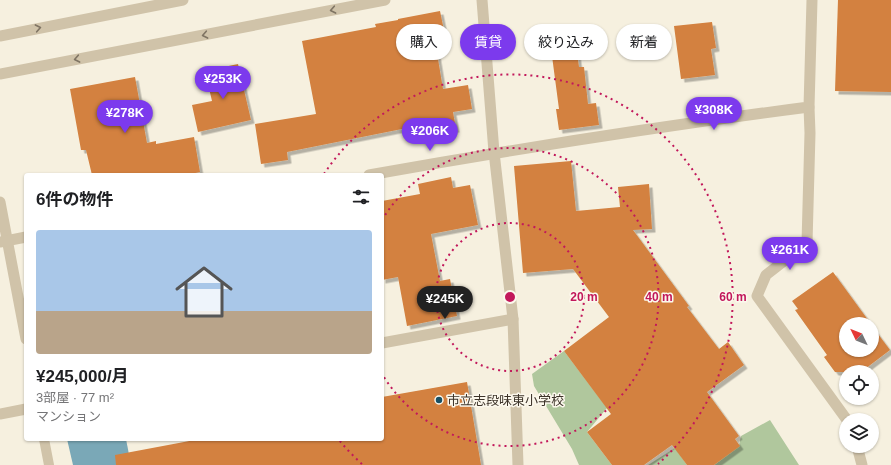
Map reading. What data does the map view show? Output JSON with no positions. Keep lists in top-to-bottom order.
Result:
{
  "places": ["市立志段味東小学校"],
  "north": "top left",
  "page": {
    "chip": [
      "購入",
      "賃貸",
      "絞り込み",
      "新着"
    ],
    "price": [
      "¥253K",
      "¥308K",
      "¥278K",
      "¥206K",
      "¥261K",
      "¥245K"
    ],
    "heading": "6件の物件",
    "list": [
      {
        "name": "¥245,000/月",
        "note": "3部屋 · 77 m² · マンション"
      }
    ]
  },
  "rings": ["20 m", "40 m", "60 m"]
}
